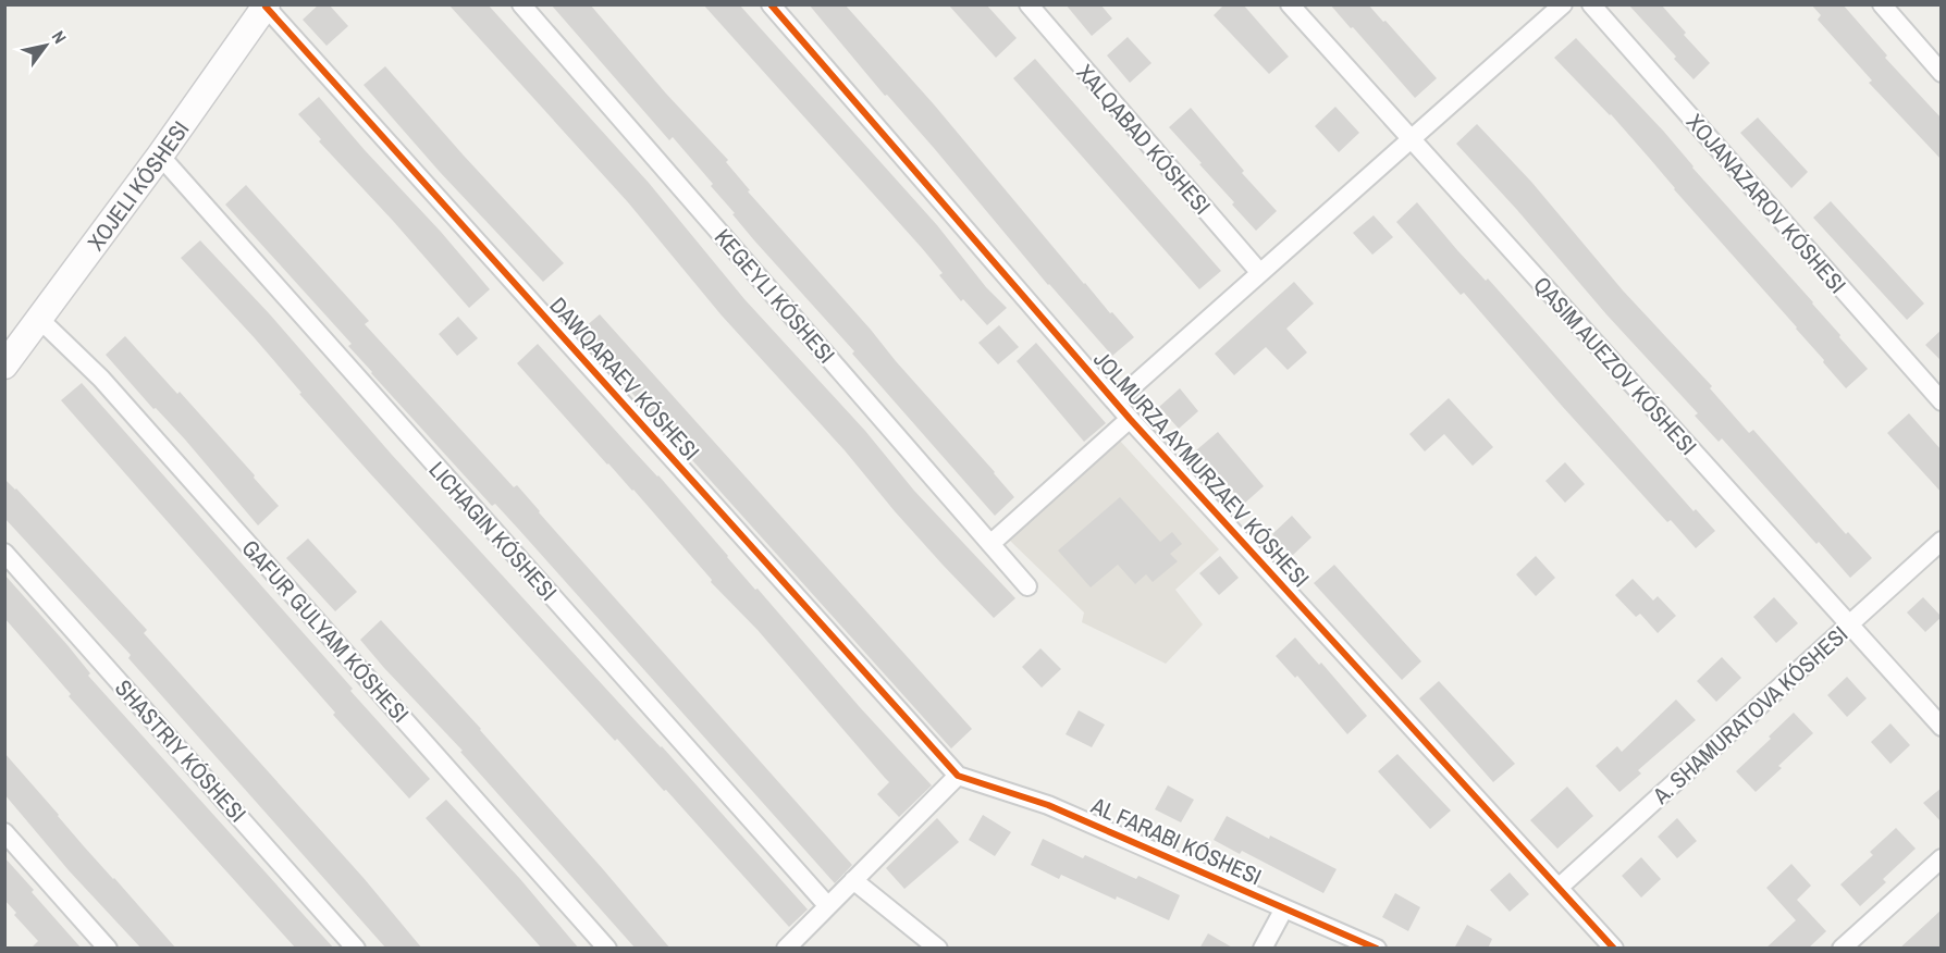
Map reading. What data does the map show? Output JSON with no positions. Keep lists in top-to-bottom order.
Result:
{
  "streets": {
    "street": [
      "XALQABAD KÓSHESI",
      "XOJELI KÓSHESI",
      "XOJANAZAROV KÓSHESI",
      "KEGEYLI KÓSHESI",
      "DAWQARAEV KÓSHESI",
      "JOLMURZA AYMURZAEV KÓSHESI",
      "LICHAGIN KÓSHESI",
      "GAFUR GULYAM KÓSHESI",
      "A. SHAMURATOVA KÓSHESI",
      "SHASTRIY KÓSHESI",
      "AL FARABI KÓSHESI"
    ]
  },
  "crossings": [
    ["XOJELI KÓSHESI", "DAWQARAEV KÓSHESI"],
    ["XOJELI KÓSHESI", "LICHAGIN KÓSHESI"],
    ["XOJELI KÓSHESI", "GAFUR GULYAM KÓSHESI"],
    ["DAWQARAEV KÓSHESI", "AL FARABI KÓSHESI"],
    ["JOLMURZA AYMURZAEV KÓSHESI", "A. SHAMURATOVA KÓSHESI"]
  ],
  "north": "top right"
}
